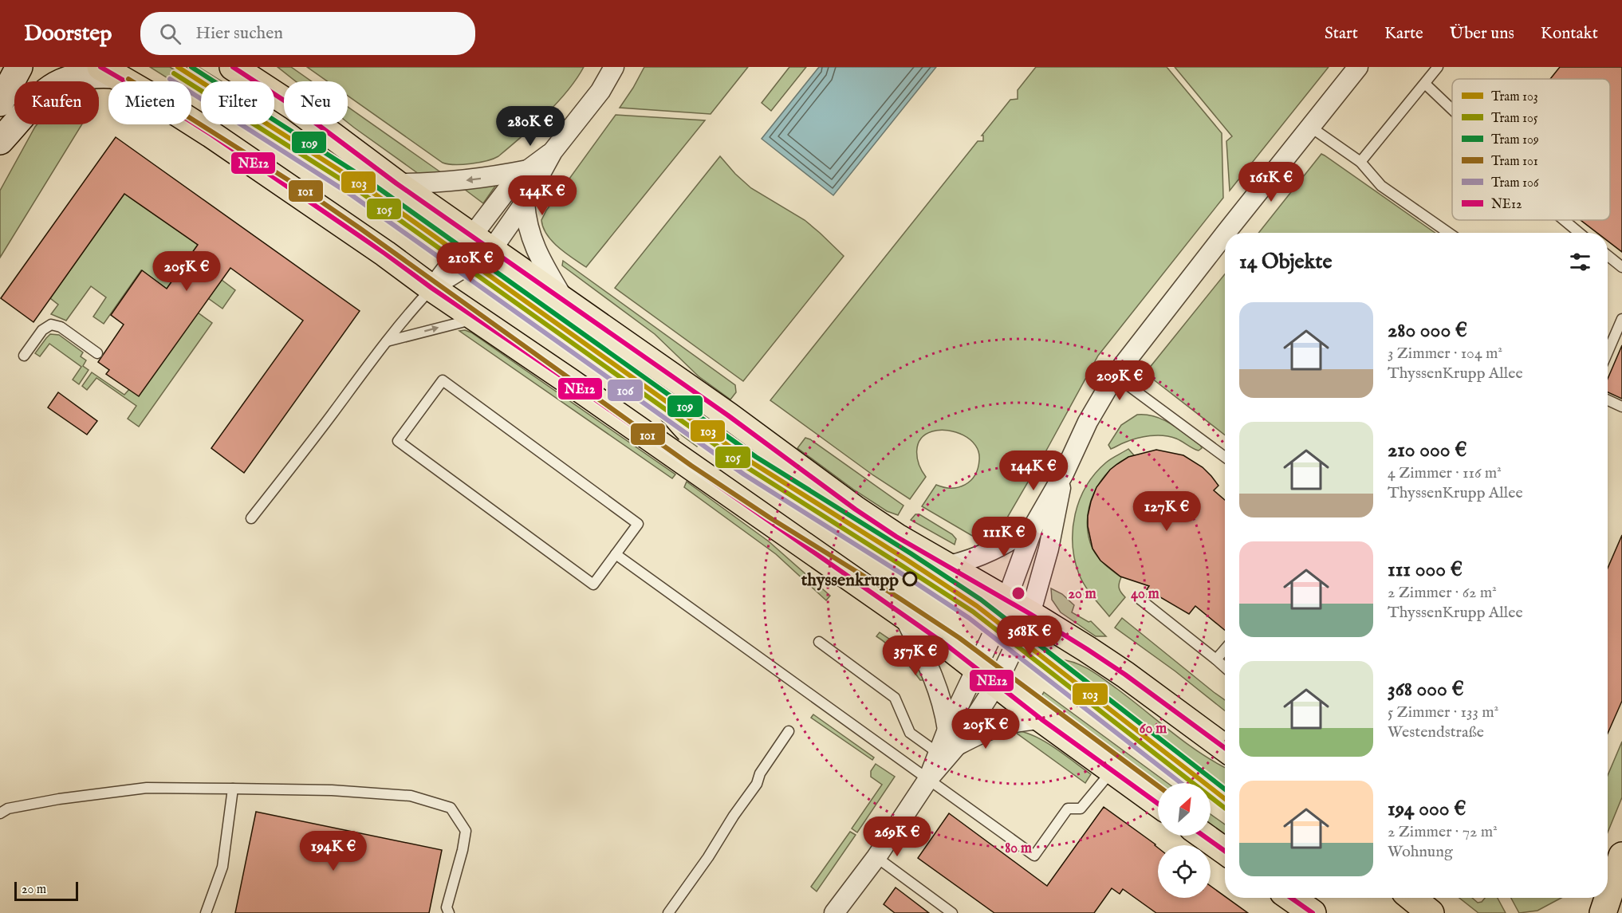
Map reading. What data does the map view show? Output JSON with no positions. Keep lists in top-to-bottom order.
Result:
{
  "places": ["thyssenkrupp"],
  "lines": [
    "tram line 103",
    "tram line 109",
    "transit line NE12",
    "tram line 105",
    "tram line 101",
    "tram line 106"
  ],
  "legend": [
    "Tram 103",
    "Tram 105",
    "Tram 109",
    "Tram 101",
    "Tram 106",
    "NE12"
  ],
  "scale_bar": "20 m",
  "north": "top right",
  "page": {
    "header": "Doorstep",
    "search": "Hier suchen",
    "nav": [
      "Start",
      "Karte",
      "Über uns",
      "Kontakt"
    ],
    "chip": [
      "Kaufen",
      "Mieten",
      "Filter",
      "Neu"
    ],
    "price": [
      "280K €",
      "161K €",
      "144K €",
      "210K €",
      "205K €",
      "209K €",
      "144K €",
      "127K €",
      "111K €",
      "368K €",
      "357K €",
      "205K €",
      "269K €",
      "194K €"
    ],
    "heading": "14 Objekte",
    "list": [
      {
        "name": "280 000 €",
        "note": "3 Zimmer · 104 m² · ThyssenKrupp Allee"
      },
      {
        "name": "210 000 €",
        "note": "4 Zimmer · 116 m² · ThyssenKrupp Allee"
      },
      {
        "name": "111 000 €",
        "note": "2 Zimmer · 62 m² · ThyssenKrupp Allee"
      },
      {
        "name": "368 000 €",
        "note": "5 Zimmer · 133 m² · Westendstraße"
      },
      {
        "name": "194 000 €",
        "note": "2 Zimmer · 72 m² · Wohnung"
      }
    ],
    "scale": "20 m"
  },
  "rings": [
    "20 m",
    "40 m",
    "60 m",
    "80 m"
  ]
}
